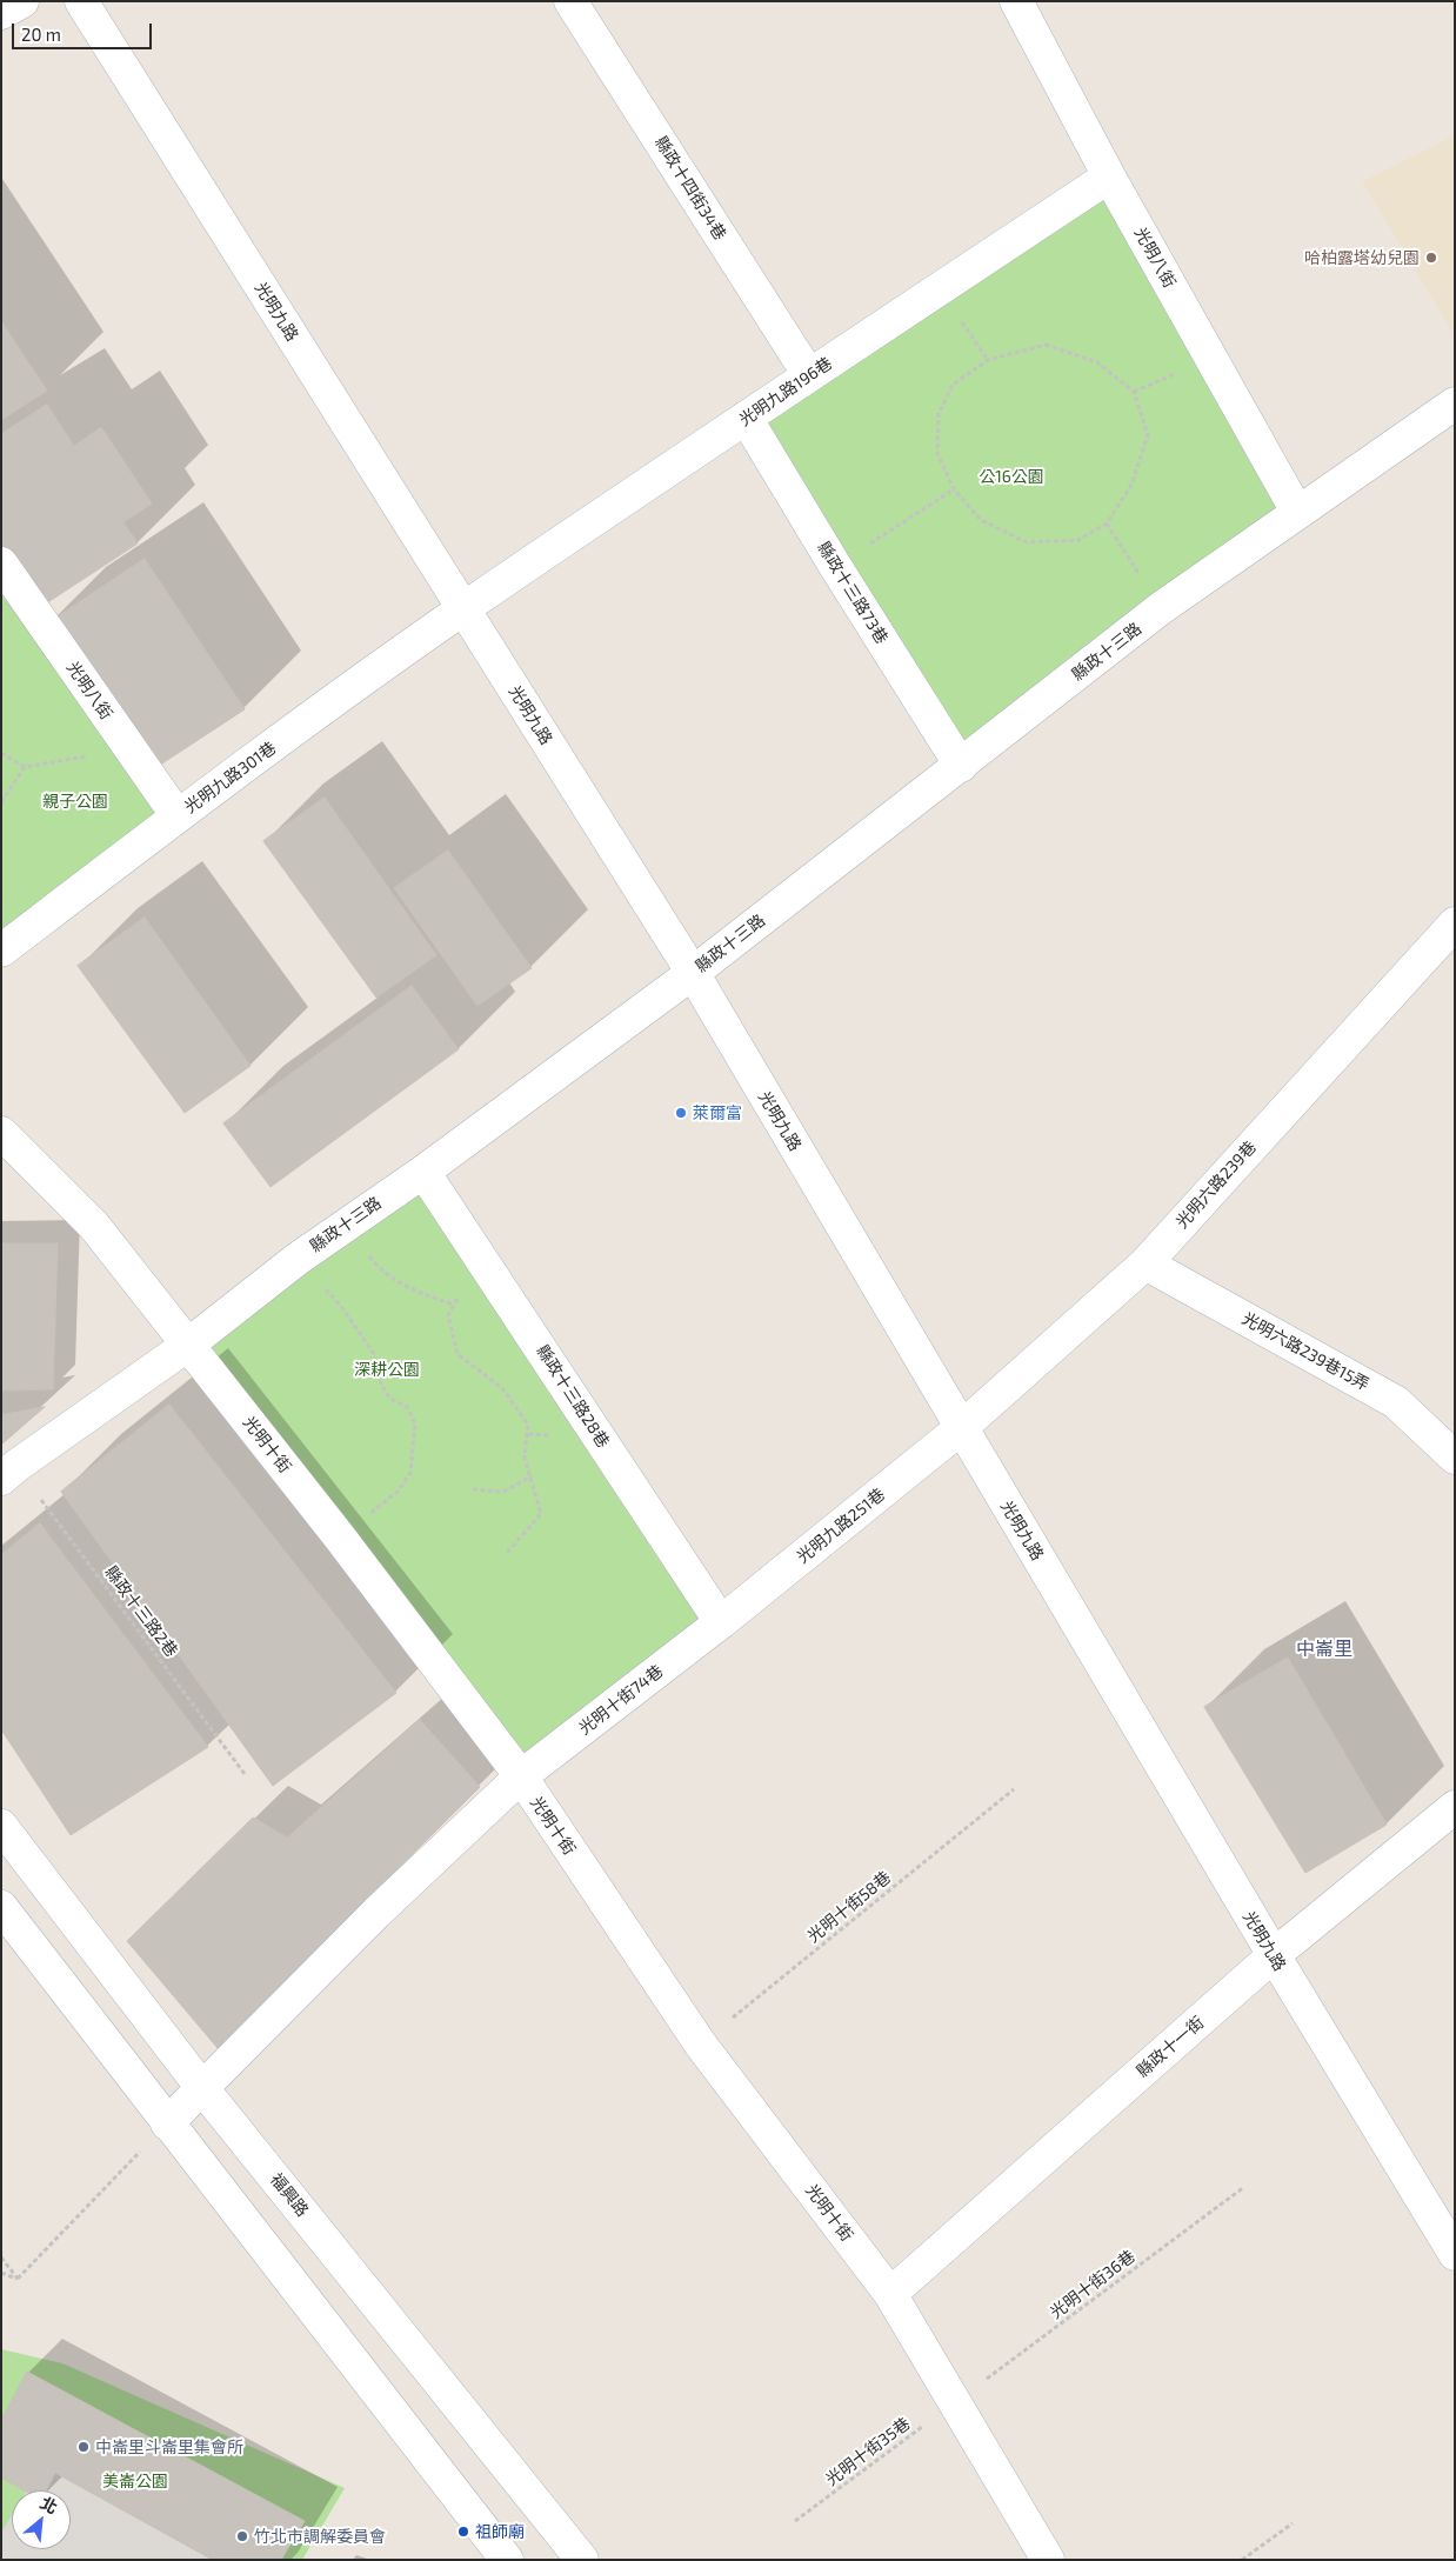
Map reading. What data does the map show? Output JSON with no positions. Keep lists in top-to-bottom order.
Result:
{
  "streets": {
    "street": [
      "縣政十四街34巷",
      "光明八街",
      "光明九路",
      "光明九路196巷",
      "縣政十三路73巷",
      "縣政十三路",
      "光明九路301巷",
      "光明六路239巷",
      "光明六路239巷15弄",
      "縣政十三路28巷",
      "光明十街",
      "光明九路251巷",
      "光明十街74巷",
      "縣政十一街",
      "福興路"
    ],
    "path": [
      "縣政十三路2巷",
      "光明十街58巷",
      "光明十街36巷",
      "光明十街35巷"
    ]
  },
  "crossings": [
    ["縣政十四街34巷", "光明九路196巷"],
    ["光明八街", "光明九路196巷"],
    ["光明八街", "縣政十三路"],
    ["光明八街", "光明九路301巷"],
    ["光明九路", "光明九路196巷"],
    ["光明九路", "縣政十三路"],
    ["光明九路", "光明九路301巷"],
    ["光明九路", "光明六路239巷"],
    ["光明九路", "光明九路251巷"],
    ["光明九路", "縣政十一街"],
    ["光明九路196巷", "縣政十三路73巷"],
    ["光明九路196巷", "光明九路301巷"],
    ["縣政十三路73巷", "縣政十三路"],
    ["縣政十三路", "縣政十三路28巷"],
    ["縣政十三路", "光明十街"],
    ["縣政十三路", "縣政十三路2巷"],
    ["光明六路239巷", "光明六路239巷15弄"],
    ["光明六路239巷", "光明九路251巷"],
    ["縣政十三路28巷", "光明九路251巷"],
    ["縣政十三路28巷", "光明十街74巷"],
    ["光明十街", "光明十街74巷"],
    ["光明十街", "光明十街58巷"],
    ["光明十街", "縣政十一街"],
    ["光明十街", "光明十街36巷"],
    ["光明十街", "光明十街35巷"],
    ["光明九路251巷", "光明十街74巷"],
    ["光明十街74巷", "福興路"],
    ["光明十街36巷", "光明十街35巷"]
  ],
  "districts": ["中崙里"],
  "parks": [
    "公16公園",
    "親子公園",
    "深耕公園",
    "美崙公園"
  ],
  "places": [
    "哈柏露塔幼兒園",
    "萊爾富",
    "中崙里斗崙里集會所",
    "祖師廟",
    "竹北市調解委員會"
  ],
  "scale_bar": "20 m",
  "north": "top right"
}
